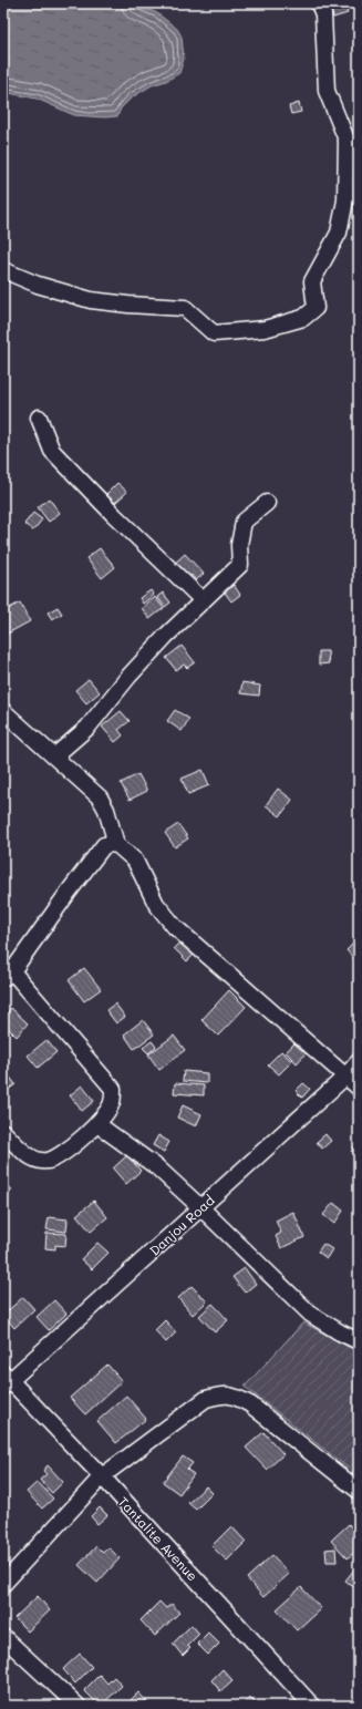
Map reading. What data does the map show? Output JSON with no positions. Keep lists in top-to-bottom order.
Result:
{
  "streets": {
    "street": ["Danjou Road", "Tantalite Avenue"]
  },
  "crossings": [
    ["Danjou Road", "Tantalite Avenue"]
  ]
}
